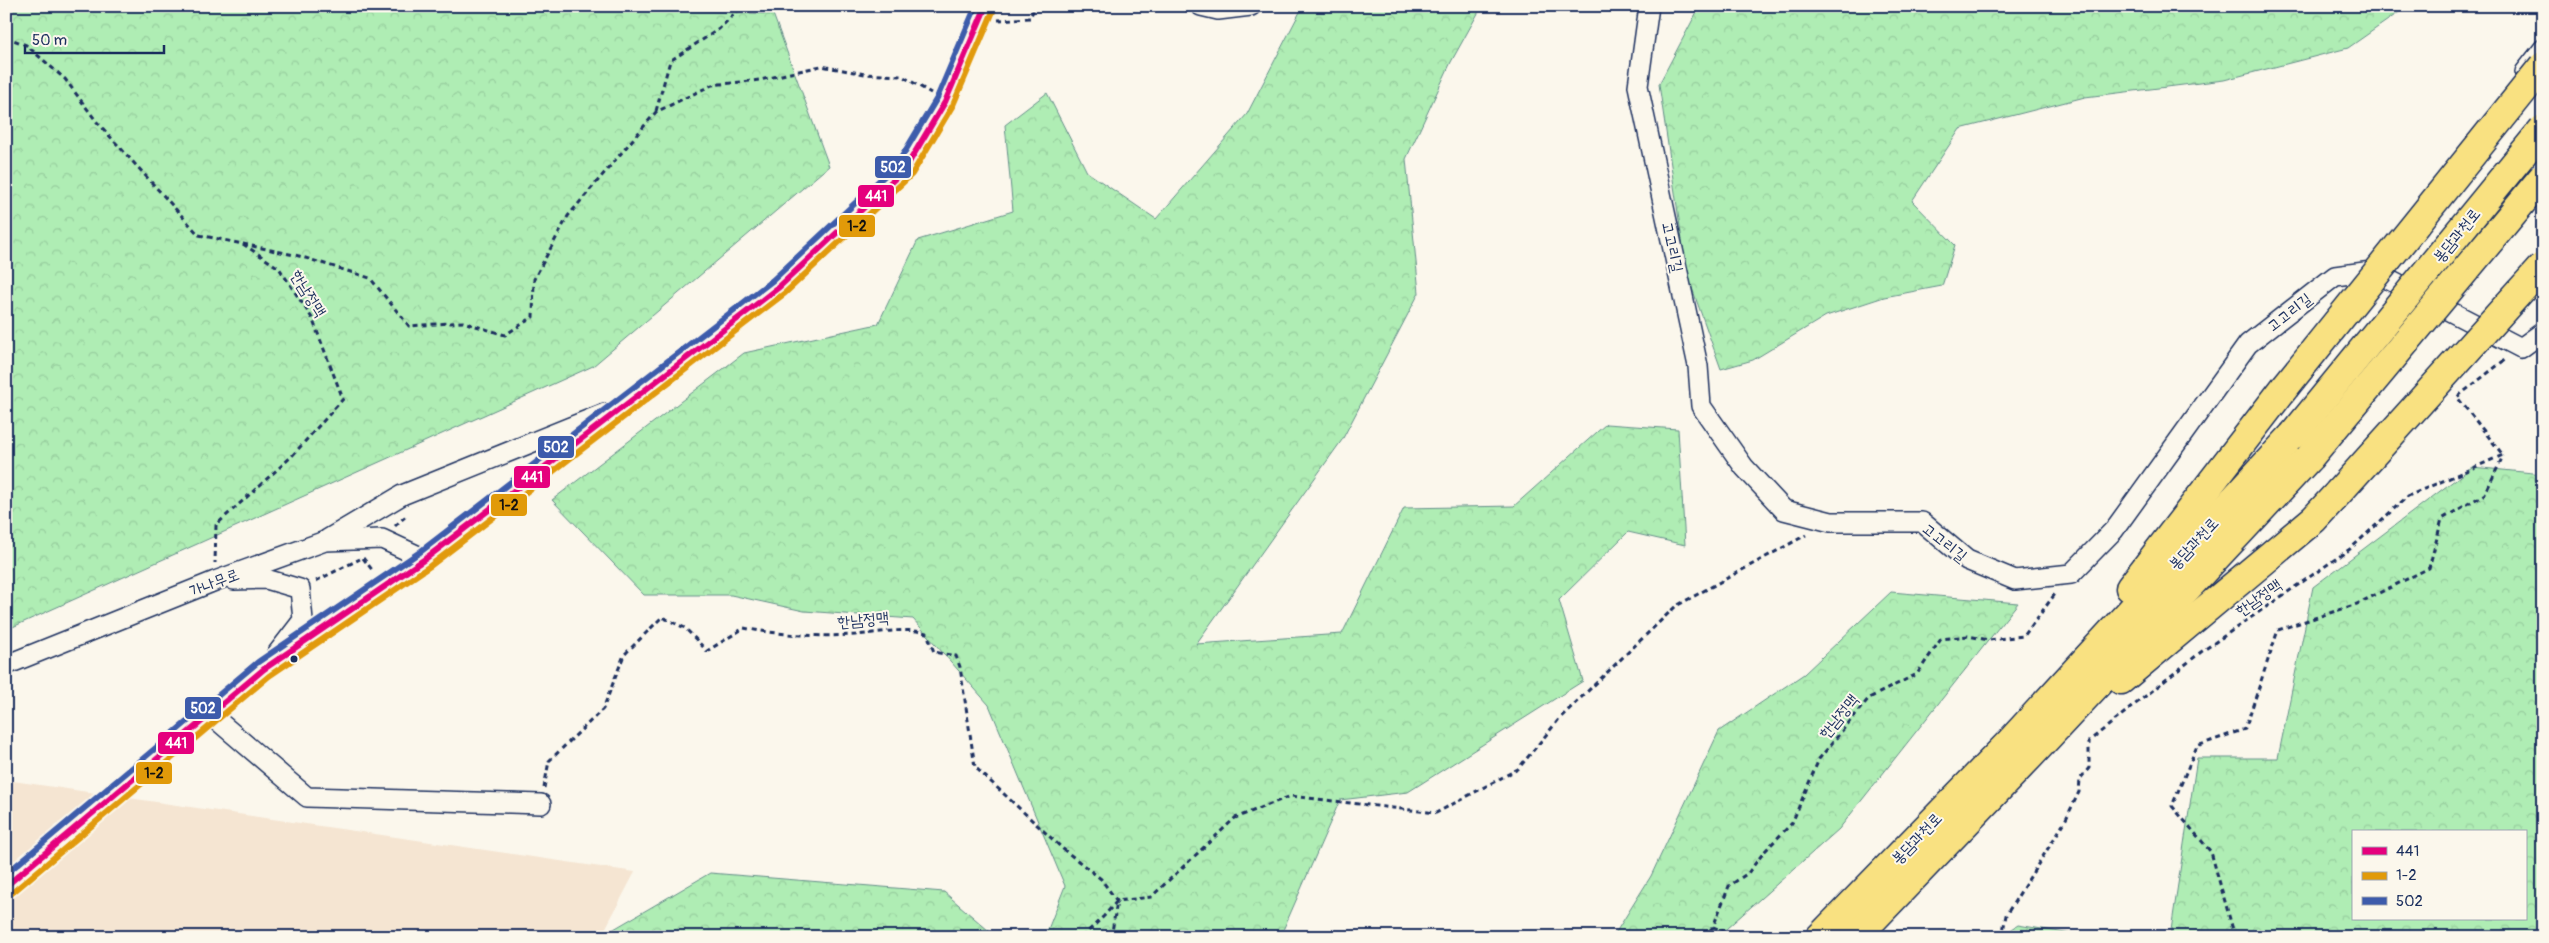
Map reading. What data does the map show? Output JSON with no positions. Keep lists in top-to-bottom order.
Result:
{
  "streets": {
    "highway": ["봉담과천로"],
    "street": ["고고리길", "가나무로"],
    "path": ["한남정맥"]
  },
  "crossings": [
    ["고고리길", "한남정맥"],
    ["한남정맥", "가나무로"]
  ],
  "lines": ["transit line 441", "transit line 502", "transit line 1-2"],
  "legend": ["441", "1-2", "502"],
  "scale_bar": "50 m"
}
